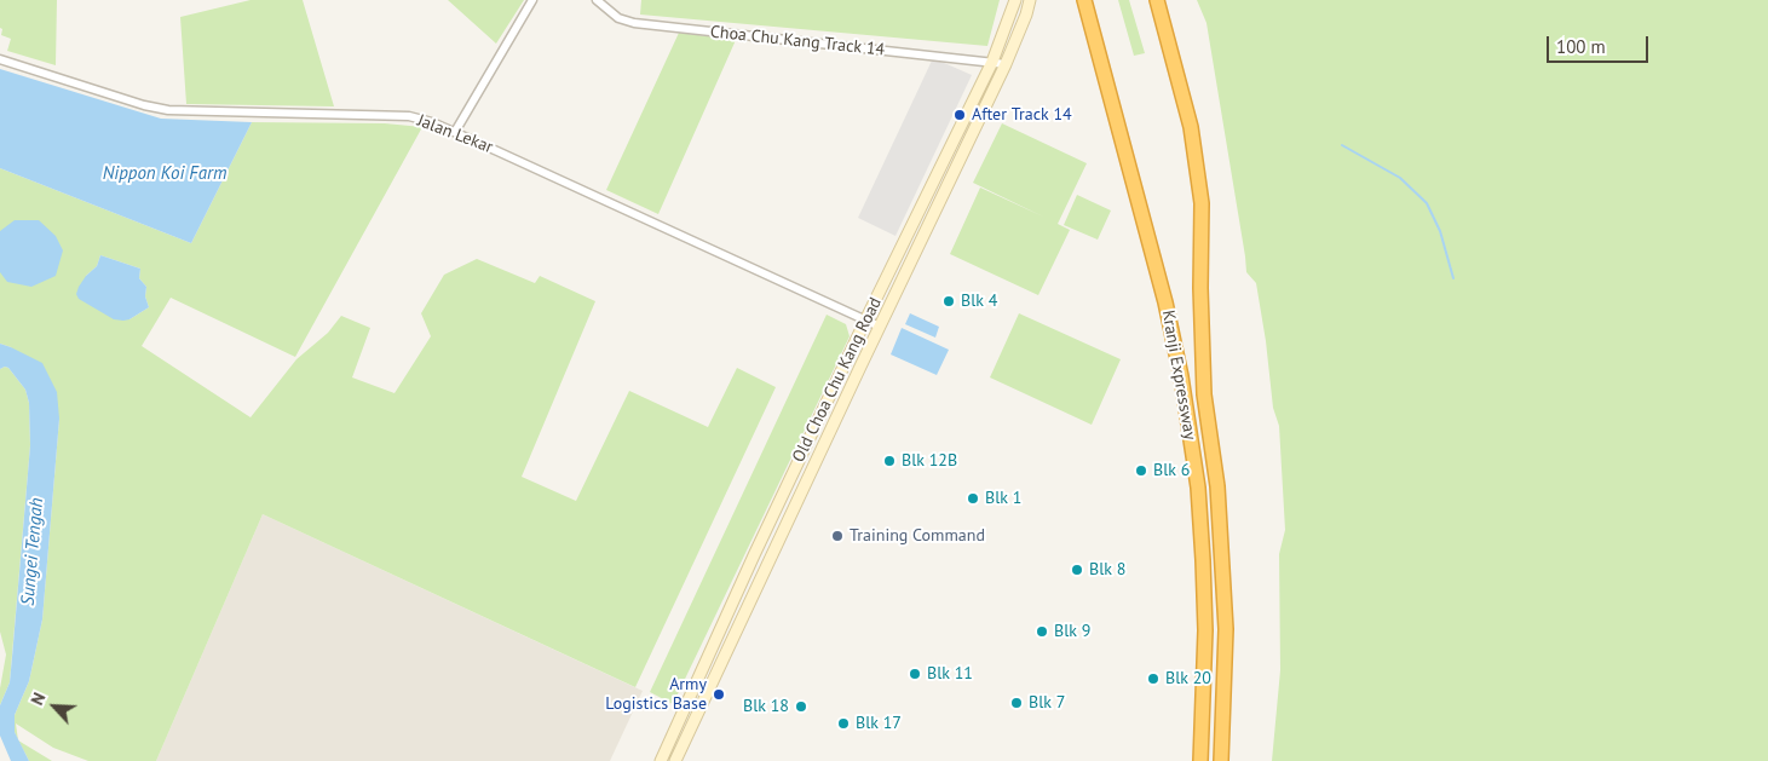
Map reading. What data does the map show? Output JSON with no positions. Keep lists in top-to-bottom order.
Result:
{
  "streets": {
    "highway": ["Kranji Expressway"],
    "main road": ["Old Choa Chu Kang Road"],
    "street": ["Choa Chu Kang Track 14", "Jalan Lekar"]
  },
  "crossings": [
    ["Choa Chu Kang Track 14", "Old Choa Chu Kang Road"],
    ["Jalan Lekar", "Old Choa Chu Kang Road"]
  ],
  "water": ["Nippon Koi Farm", "Sungei Tengah"],
  "places": [
    "After Track 14",
    "Blk 4",
    "Blk 12B",
    "Blk 6",
    "Blk 1",
    "Training Command",
    "Blk 8",
    "Blk 9",
    "Blk 11",
    "Blk 20",
    "Army Logistics Base",
    "Blk 7",
    "Blk 18",
    "Blk 17"
  ],
  "scale_bar": "100 m",
  "north": "top left"
}
